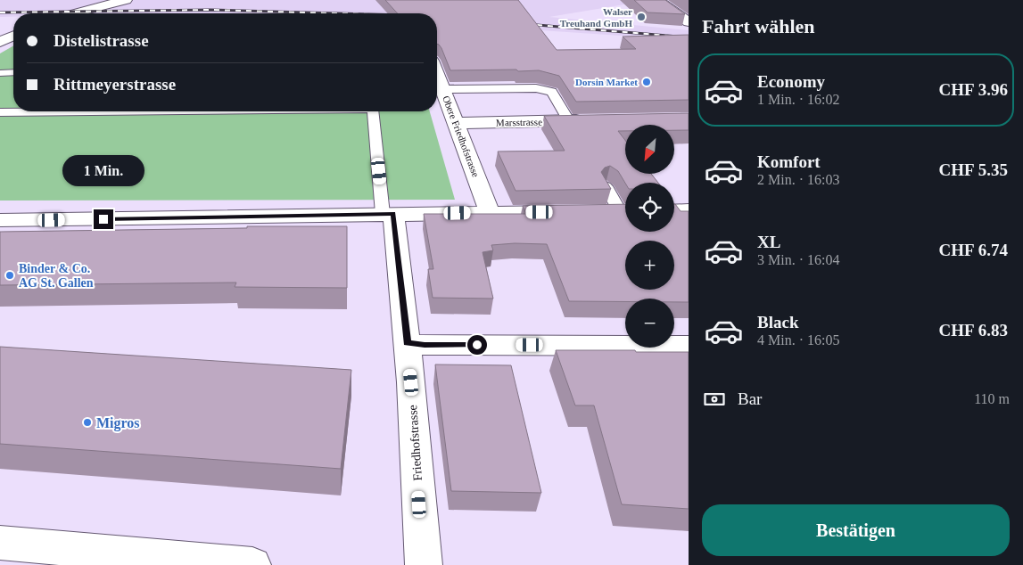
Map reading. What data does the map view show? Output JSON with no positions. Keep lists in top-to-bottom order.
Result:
{
  "streets": {
    "street": ["Marsstrasse", "Obere Friedhofstrasse", "Friedhofstrasse"]
  },
  "crossings": [
    ["Marsstrasse", "Obere Friedhofstrasse"]
  ],
  "places": [
    "Walser Treuhand GmbH",
    "Dorsin Market",
    "Binder & Co. AG St. Gallen",
    "Migros"
  ],
  "north": "bottom left",
  "page": {
    "heading": "Fahrt wählen",
    "banner": ["Distelistrasse", "Rittmeyerstrasse"],
    "list": [
      {
        "name": "Economy",
        "note": "1 Min. · 16:02",
        "value": "CHF 3.96"
      },
      {
        "name": "Komfort",
        "note": "2 Min. · 16:03",
        "value": "CHF 5.35"
      },
      {
        "name": "XL",
        "note": "3 Min. · 16:04",
        "value": "CHF 6.74"
      },
      {
        "name": "Black",
        "note": "4 Min. · 16:05",
        "value": "CHF 6.83"
      }
    ],
    "map_buttons": ["+", "−"],
    "bubble": "1 Min.",
    "pay": ["Bar", "110 m"],
    "buttons": "Bestätigen"
  }
}
